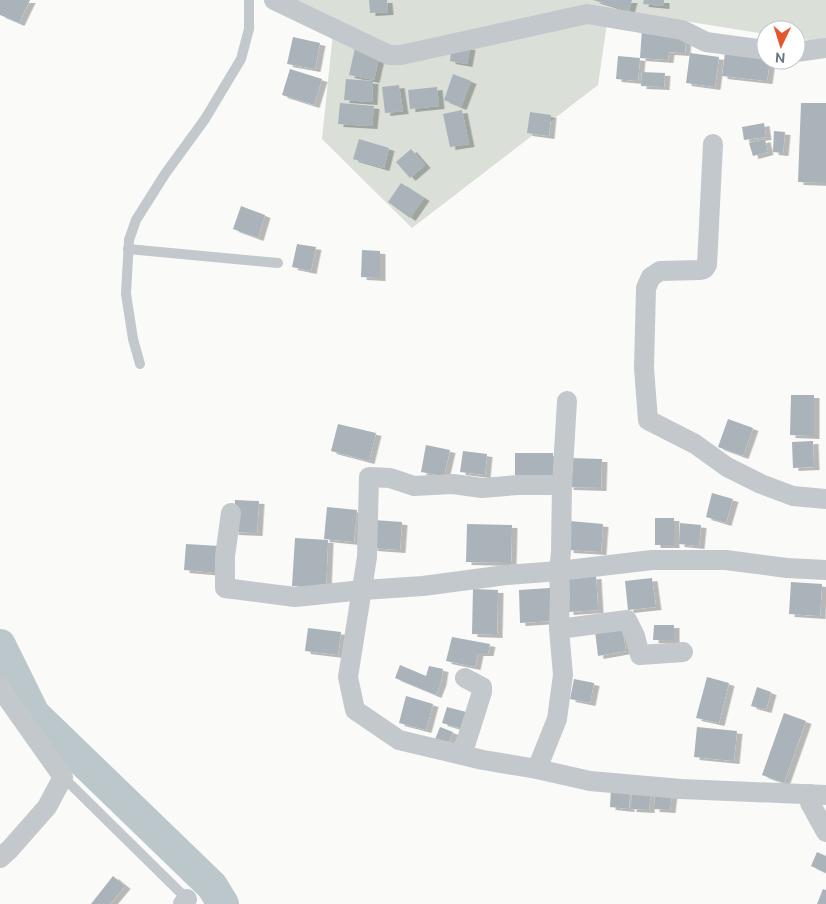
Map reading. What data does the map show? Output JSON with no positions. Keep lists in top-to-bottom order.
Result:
{
  "north": "bottom"
}
